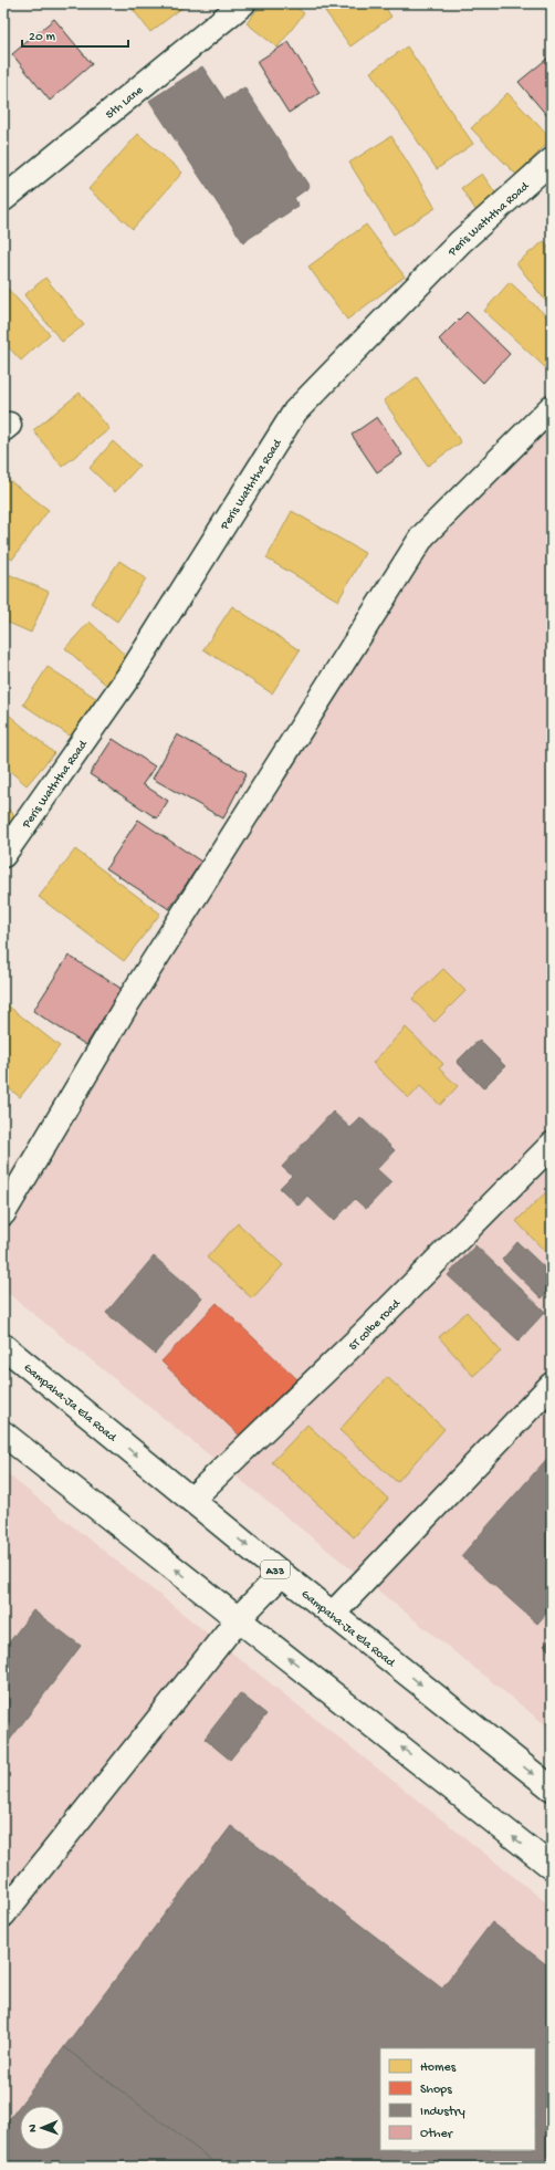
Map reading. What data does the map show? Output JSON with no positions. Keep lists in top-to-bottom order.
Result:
{
  "streets": {
    "main road": [
      "5th Lane",
      "Peris Waththa Road",
      "ST colbe road",
      "Gampaha-Ja Ela Road",
      "A33"
    ]
  },
  "crossings": [
    ["ST colbe road", "Gampaha-Ja Ela Road"]
  ],
  "legend": [
    "Homes",
    "Shops",
    "Industry",
    "Other"
  ],
  "scale_bar": "20 m",
  "north": "left"
}
